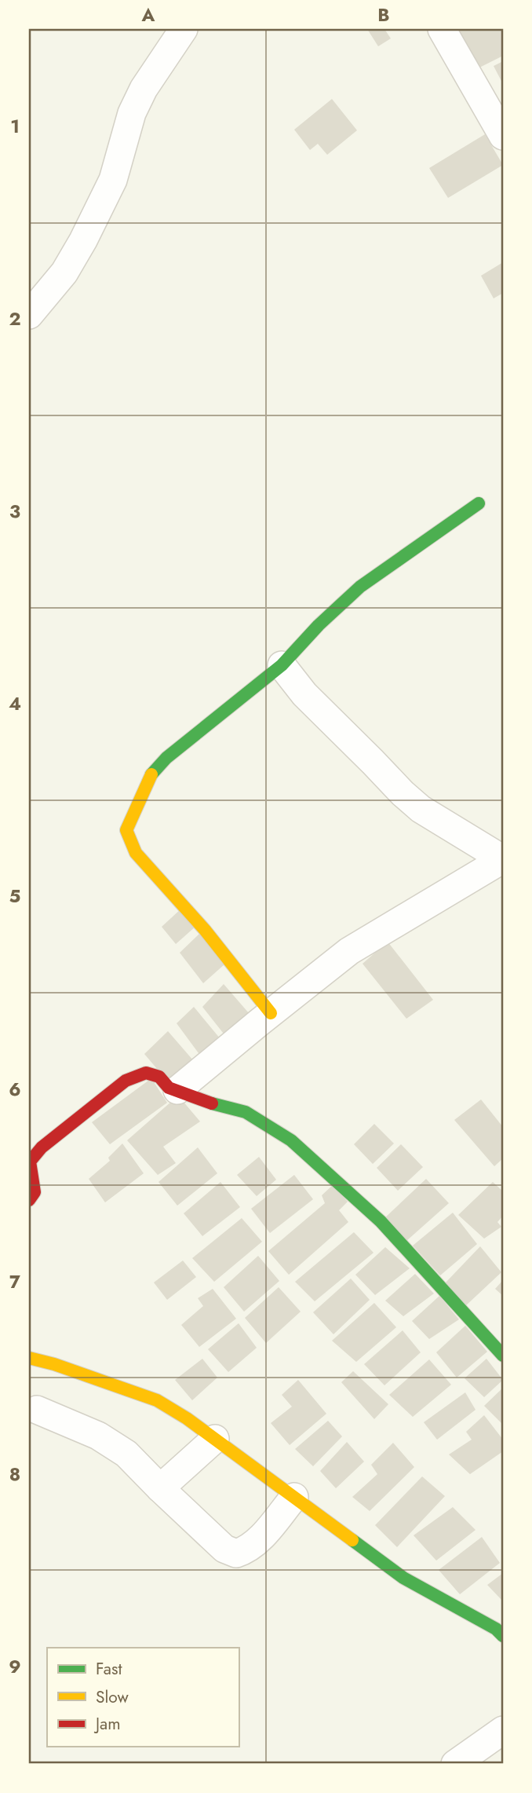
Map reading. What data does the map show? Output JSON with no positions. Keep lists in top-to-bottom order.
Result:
{
  "legend": ["Fast", "Slow", "Jam"],
  "grid": {
    "columns": ["A", "B"],
    "rows": [
      "1",
      "2",
      "3",
      "4",
      "5",
      "6",
      "7",
      "8",
      "9"
    ]
  }
}
